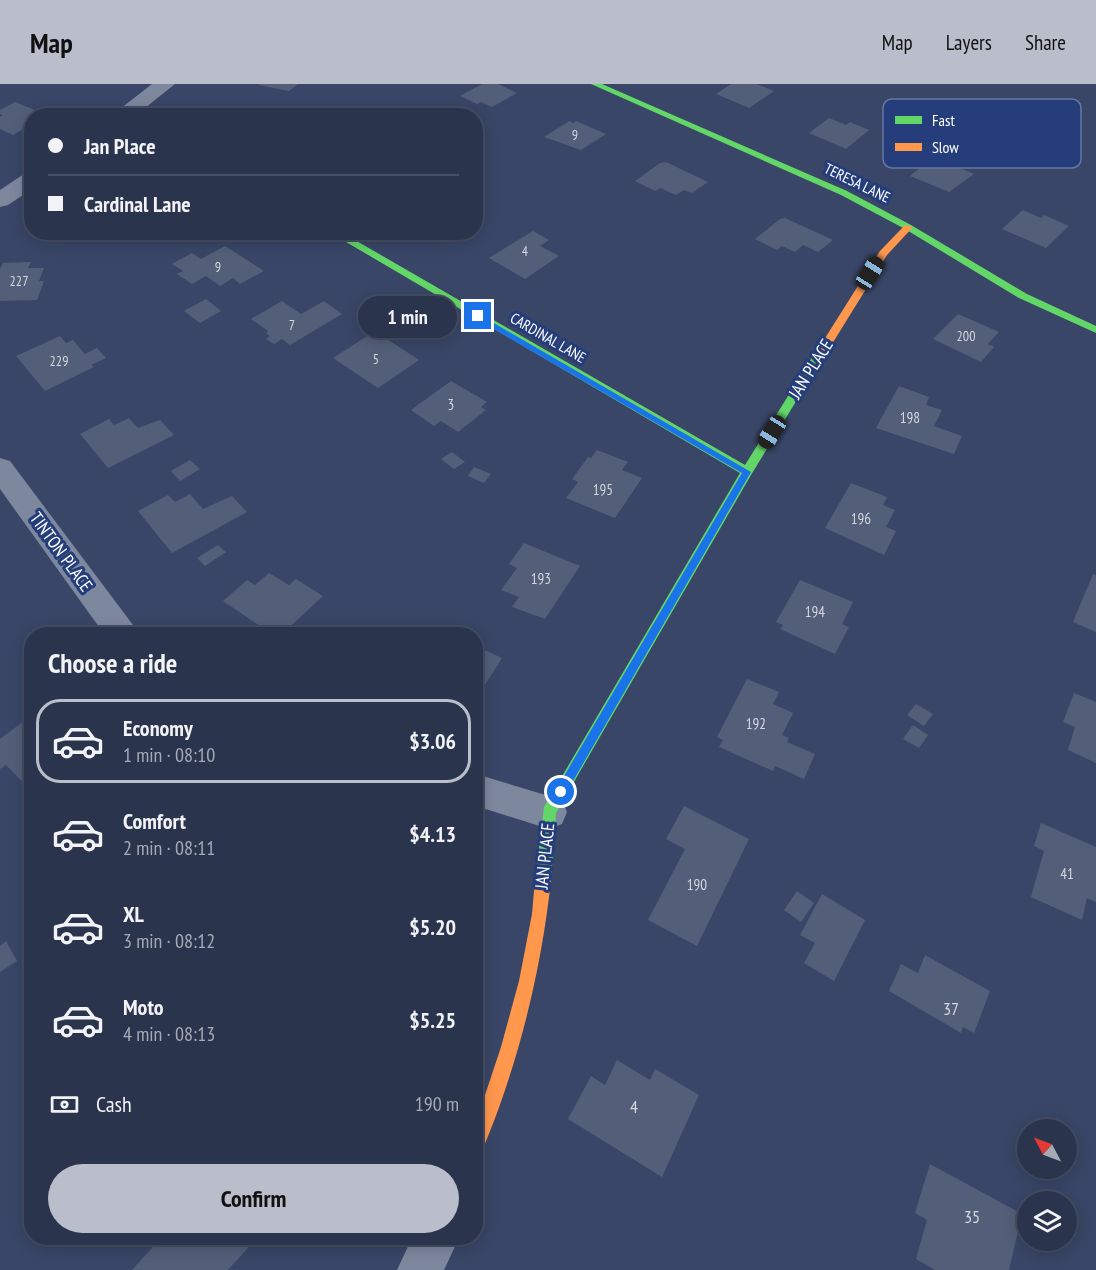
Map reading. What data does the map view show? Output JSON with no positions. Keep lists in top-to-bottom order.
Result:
{
  "streets": {
    "street": [
      "TERESA LANE",
      "CARDINAL LANE",
      "JAN PLACE",
      "TINTON PLACE"
    ]
  },
  "crossings": [
    ["TERESA LANE", "JAN PLACE"],
    ["CARDINAL LANE", "JAN PLACE"]
  ],
  "house_numbers": [
    "9",
    "4",
    "9",
    "227",
    "7",
    "200",
    "5",
    "229",
    "3",
    "198",
    "195",
    "196",
    "193",
    "194",
    "192",
    "41",
    "190",
    "37",
    "4",
    "35"
  ],
  "legend": ["Fast", "Slow"],
  "north": "top left",
  "page": {
    "header": "Map",
    "nav": ["Map", "Layers", "Share"],
    "banner": ["Jan Place", "Cardinal Lane"],
    "bubble": "1 min",
    "heading": "Choose a ride",
    "list": [
      {
        "name": "Economy",
        "note": "1 min · 08:10",
        "value": "$3.06"
      },
      {
        "name": "Comfort",
        "note": "2 min · 08:11",
        "value": "$4.13"
      },
      {
        "name": "XL",
        "note": "3 min · 08:12",
        "value": "$5.20"
      },
      {
        "name": "Moto",
        "note": "4 min · 08:13",
        "value": "$5.25"
      }
    ],
    "pay": ["Cash", "190 m"],
    "buttons": "Confirm"
  }
}
